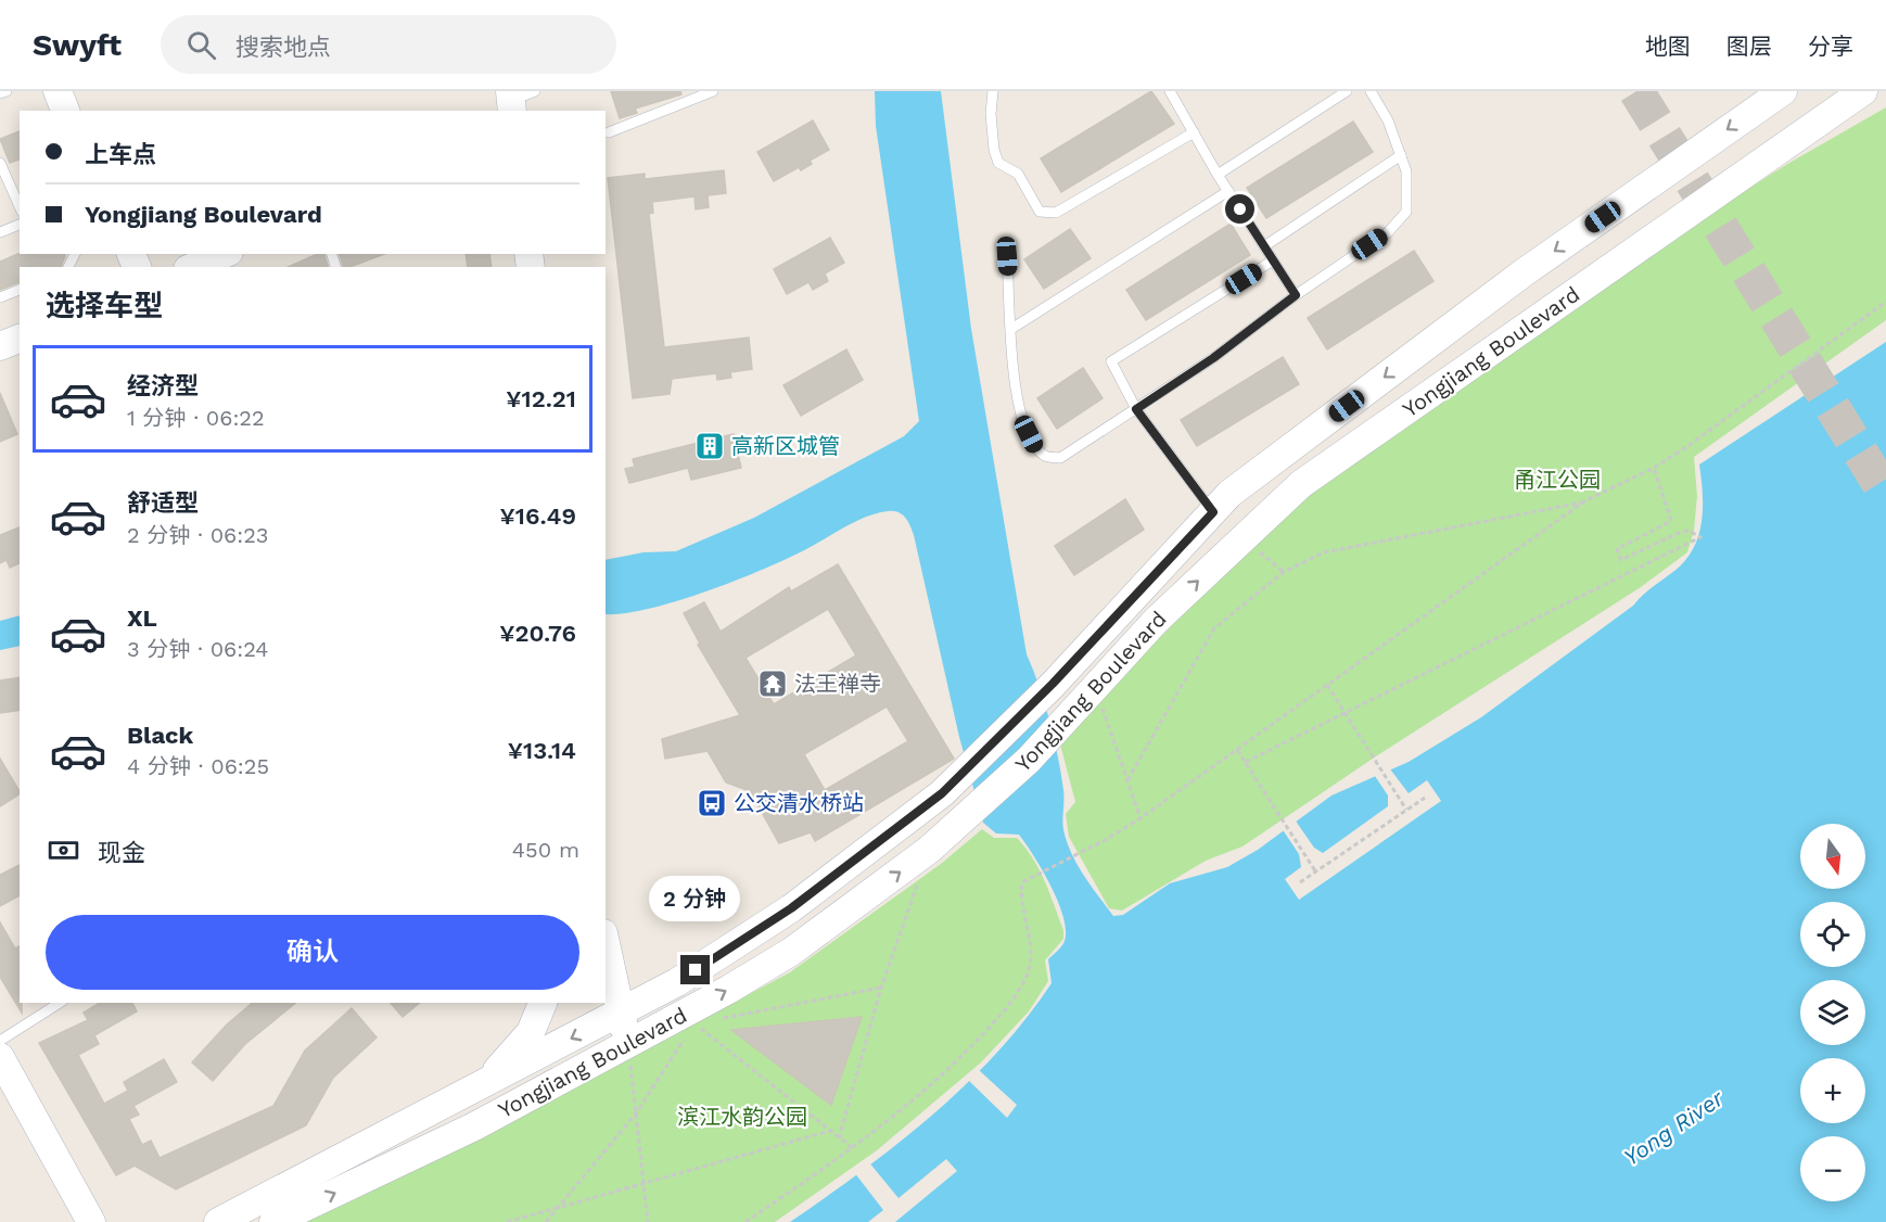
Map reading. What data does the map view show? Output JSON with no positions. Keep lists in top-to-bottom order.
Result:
{
  "streets": {
    "main road": ["Yongjiang Boulevard"]
  },
  "water": ["Yong River"],
  "parks": ["甬江公园", "滨江水韵公园"],
  "places": {
    "building": ["高新区城管"],
    "temple": ["法王禅寺"],
    "bus stop": ["公交清水桥站"]
  },
  "north": "bottom",
  "page": {
    "header": "Swyft",
    "search": "搜索地点",
    "nav": ["地图", "图层", "分享"],
    "banner": ["上车点", "Yongjiang Boulevard"],
    "heading": "选择车型",
    "list": [
      {
        "name": "经济型",
        "note": "1 分钟 · 06:22",
        "value": "¥12.21"
      },
      {
        "name": "舒适型",
        "note": "2 分钟 · 06:23",
        "value": "¥16.49"
      },
      {
        "name": "XL",
        "note": "3 分钟 · 06:24",
        "value": "¥20.76"
      },
      {
        "name": "Black",
        "note": "4 分钟 · 06:25",
        "value": "¥13.14"
      }
    ],
    "pay": ["现金", "450 m"],
    "map_buttons": ["+", "−"],
    "bubble": "2 分钟",
    "buttons": "确认"
  }
}
